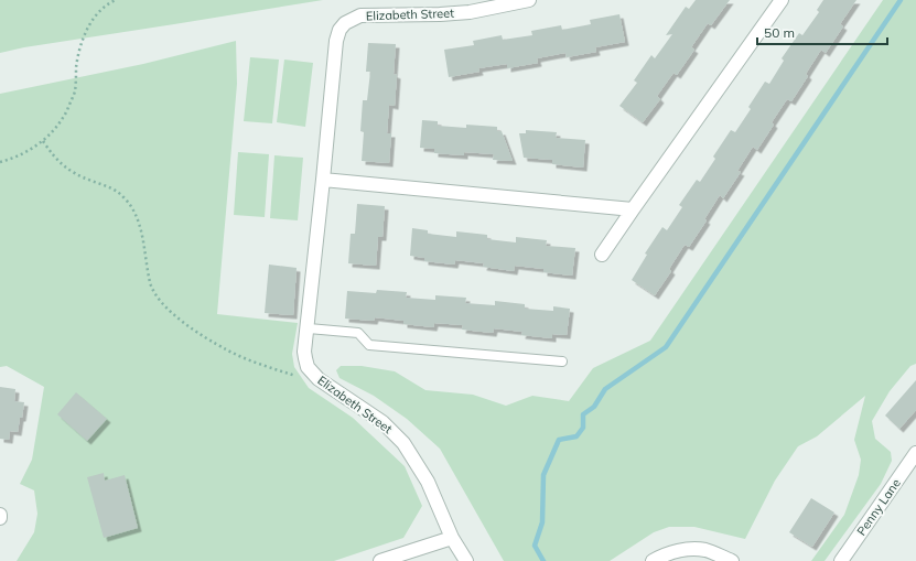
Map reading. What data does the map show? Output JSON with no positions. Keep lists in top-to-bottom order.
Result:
{
  "streets": {
    "street": ["Elizabeth Street", "Penny Lane"]
  },
  "scale_bar": "50 m"
}
